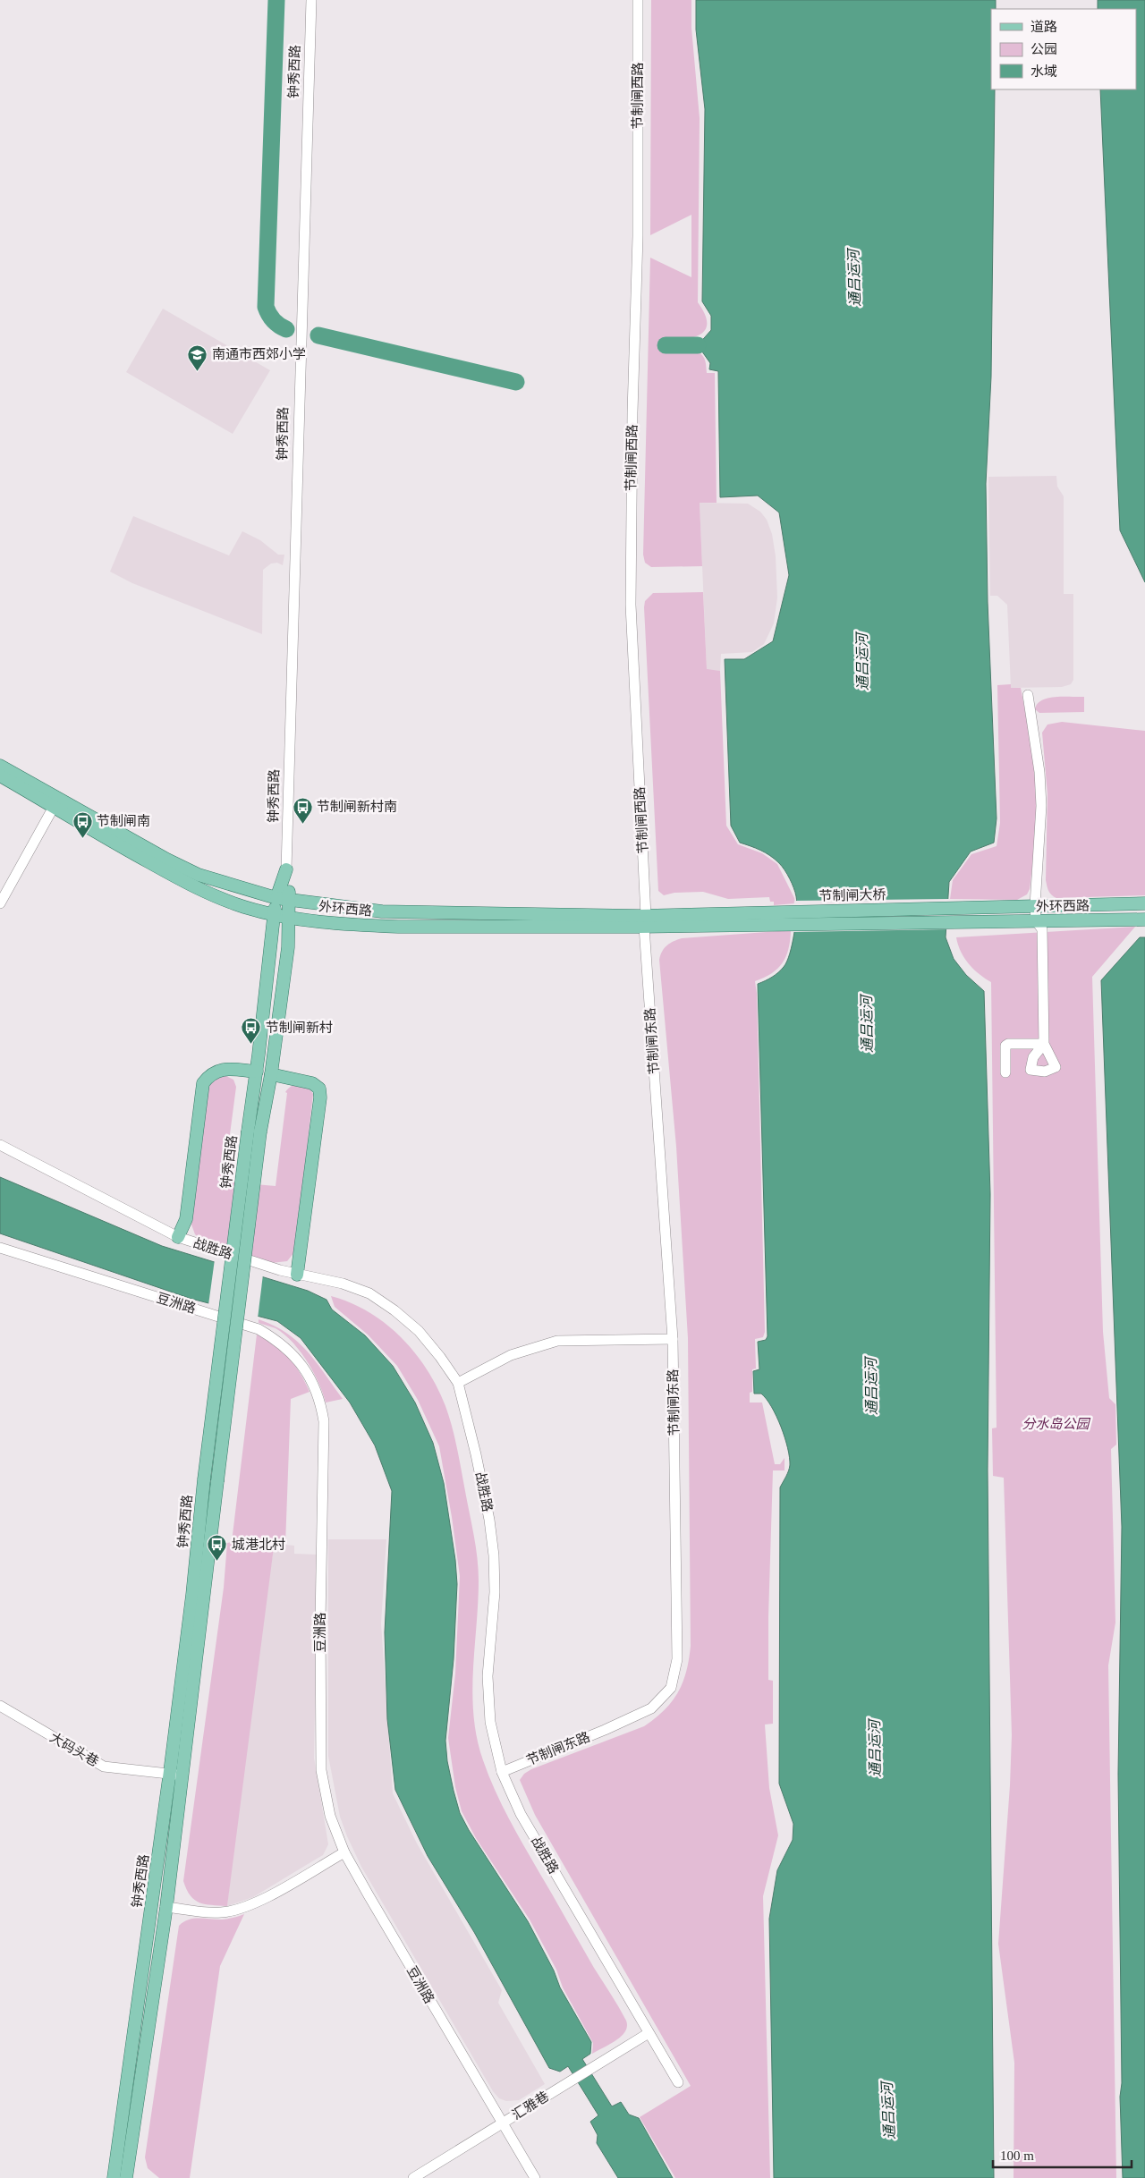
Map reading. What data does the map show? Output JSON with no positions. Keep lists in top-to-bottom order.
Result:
{
  "streets": {
    "main road": ["钟秀西路", "节制闸大桥", "外环西路"],
    "street": [
      "节制闸西路",
      "节制闸东路",
      "战胜路",
      "豆洲路",
      "大码头巷",
      "汇雅巷"
    ]
  },
  "crossings": [
    ["钟秀西路", "外环西路"],
    ["钟秀西路", "大码头巷"],
    ["节制闸西路", "外环西路"],
    ["节制闸西路", "节制闸东路"],
    ["节制闸大桥", "外环西路"],
    ["外环西路", "节制闸东路"],
    ["节制闸东路", "战胜路"],
    ["战胜路", "汇雅巷"],
    ["豆洲路", "汇雅巷"]
  ],
  "water": ["通吕运河"],
  "parks": ["分水岛公园"],
  "places": {
    "school or university": ["南通市西郊小学"],
    "bus stop": [
      "节制闸新村南",
      "节制闸南",
      "节制闸新村",
      "城港北村"
    ]
  },
  "legend": ["道路", "公园", "水域"],
  "scale_bar": "100 m"
}
